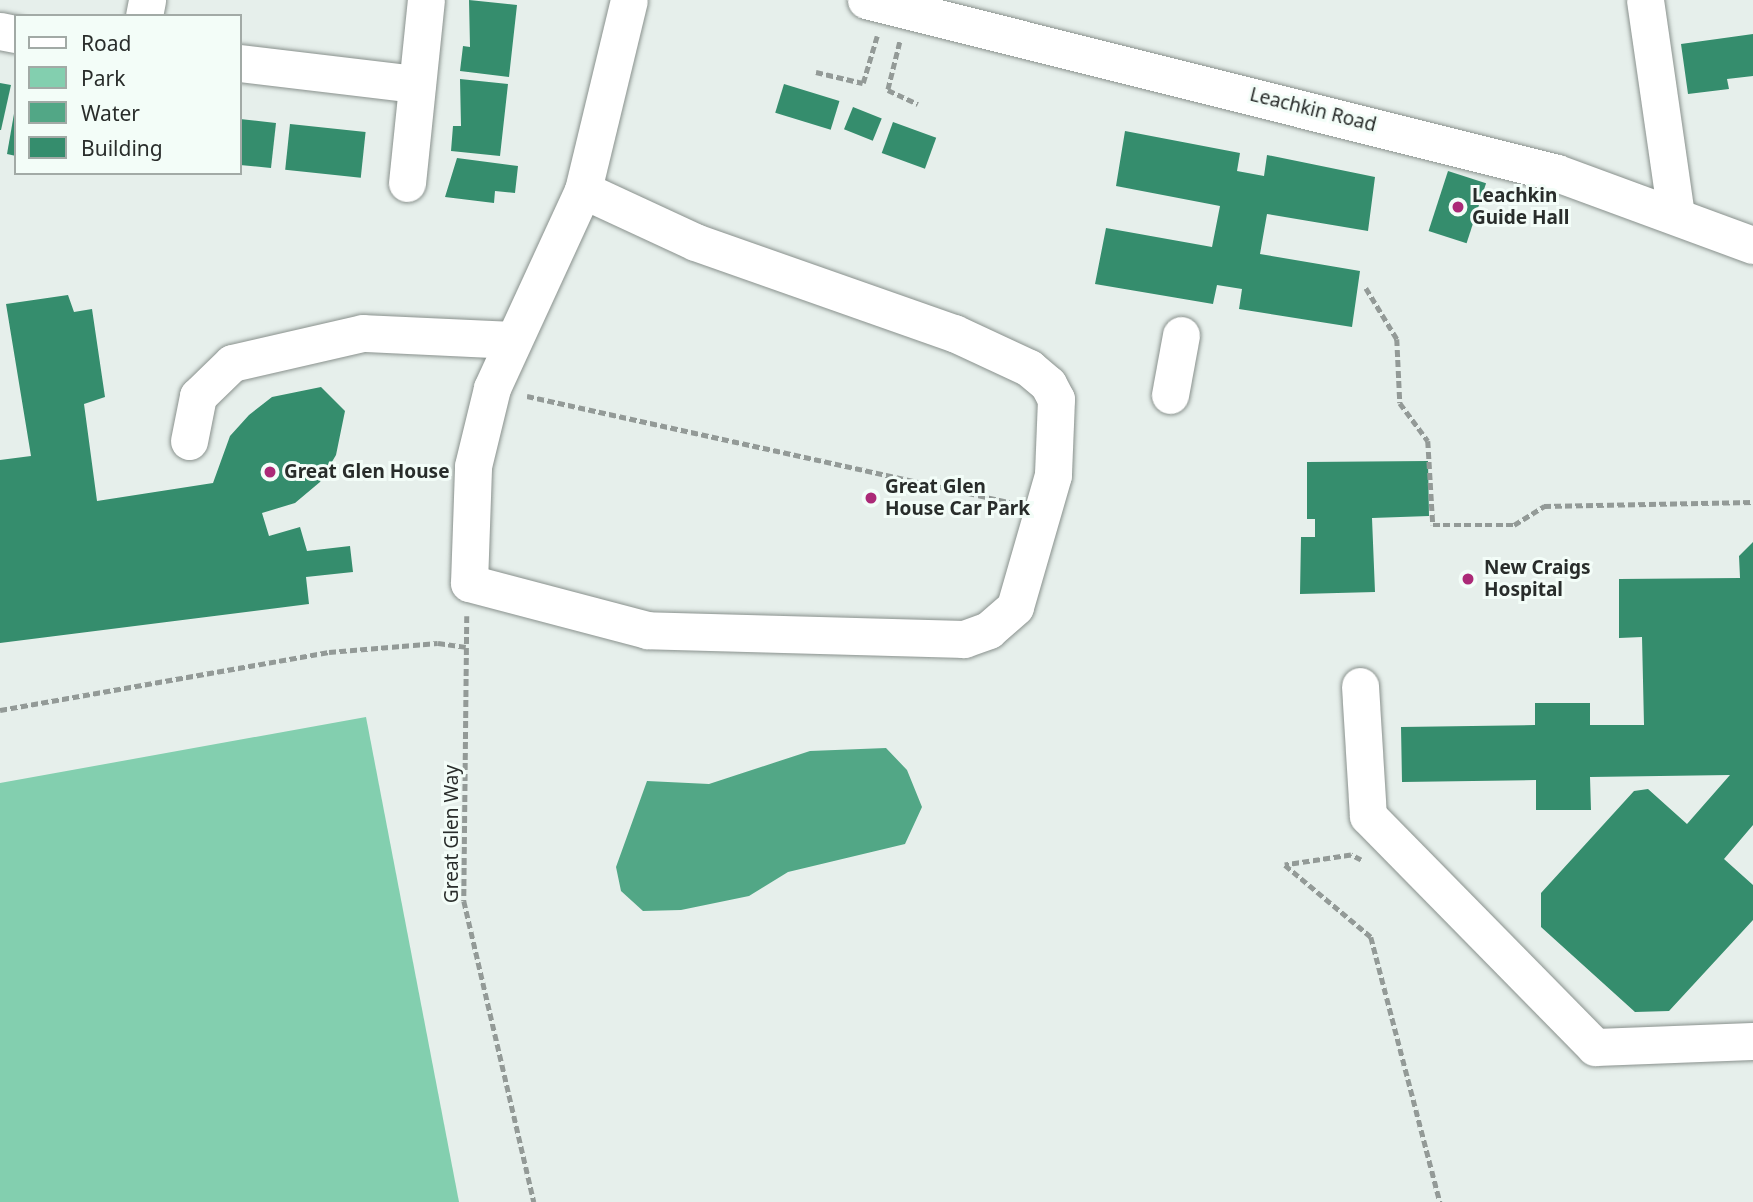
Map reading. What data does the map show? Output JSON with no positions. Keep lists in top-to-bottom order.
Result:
{
  "streets": {
    "street": ["Leachkin Road"],
    "path": ["Great Glen Way"]
  },
  "places": [
    "Leachkin Guide Hall",
    "Great Glen House",
    "Great Glen House Car Park",
    "New Craigs Hospital"
  ],
  "legend": [
    "Road",
    "Park",
    "Water",
    "Building"
  ]
}
